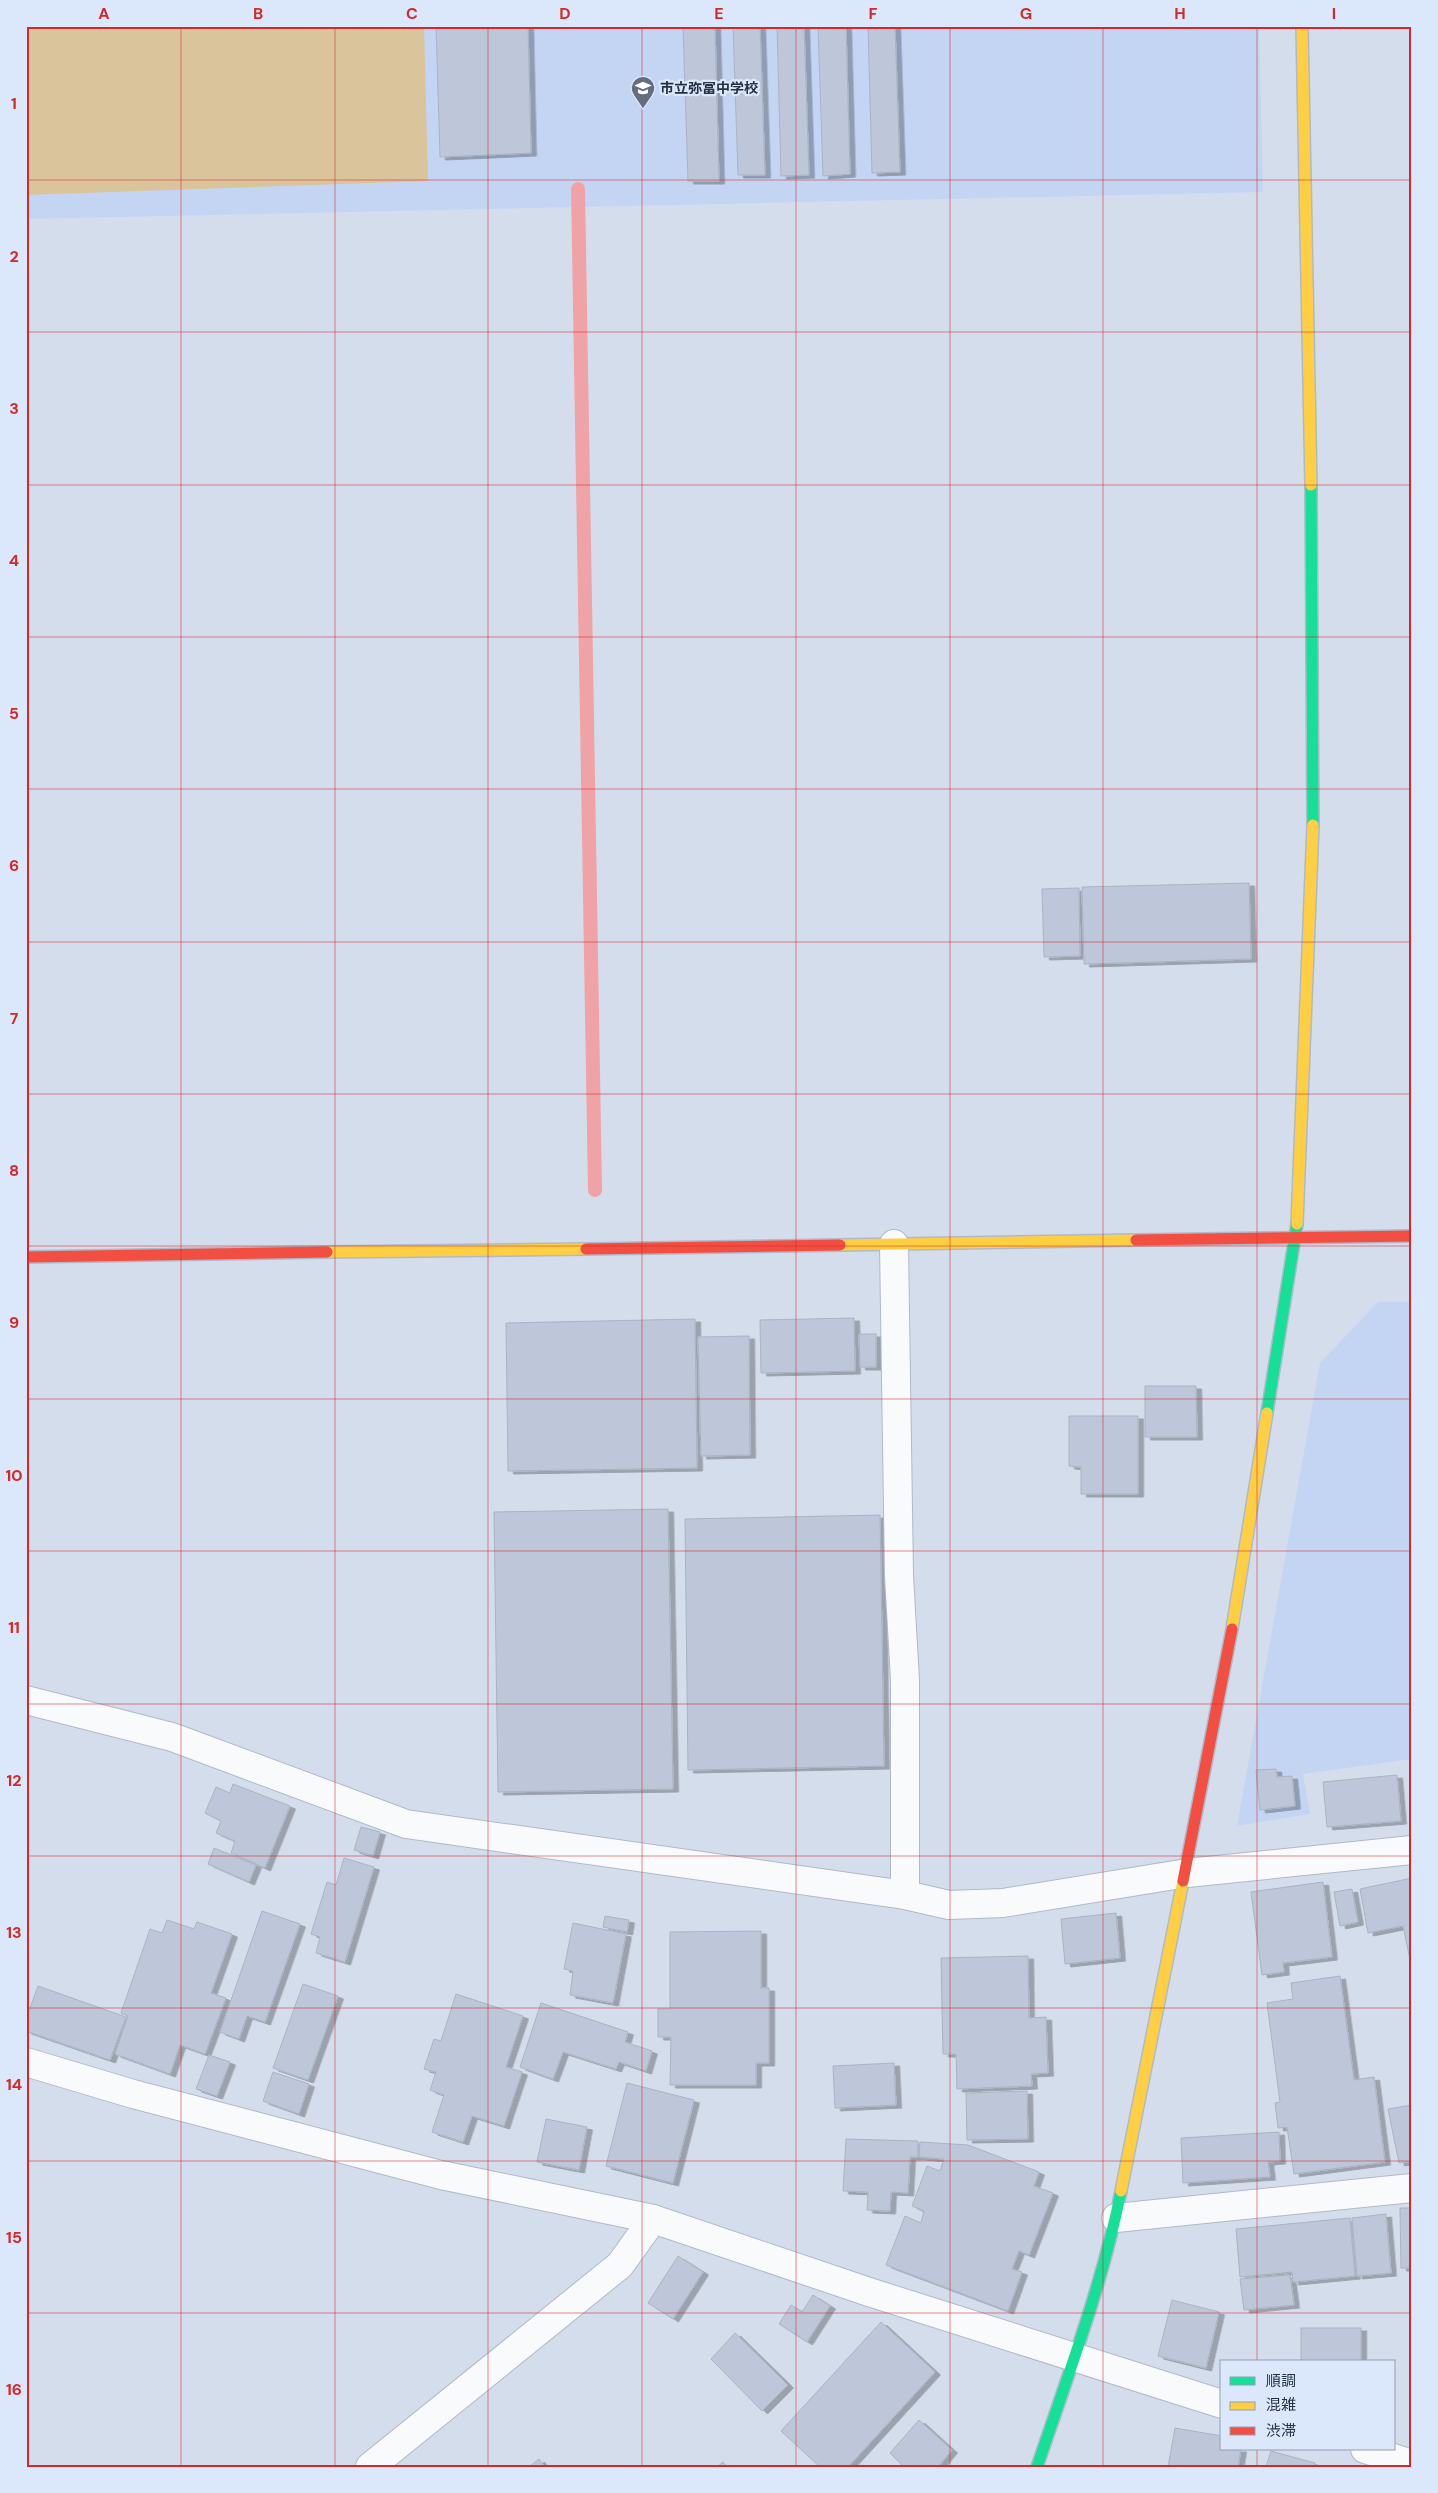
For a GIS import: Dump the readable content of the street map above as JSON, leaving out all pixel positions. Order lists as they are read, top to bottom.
{
  "places": {
    "school or university": ["市立弥冨中学校"]
  },
  "legend": ["順調", "混雑", "渋滞"],
  "grid": {
    "columns": [
      "A",
      "B",
      "C",
      "D",
      "E",
      "F",
      "G",
      "H",
      "I"
    ],
    "rows": [
      "1",
      "2",
      "3",
      "4",
      "5",
      "6",
      "7",
      "8",
      "9",
      "10",
      "11",
      "12",
      "13",
      "14",
      "15",
      "16"
    ]
  }
}
